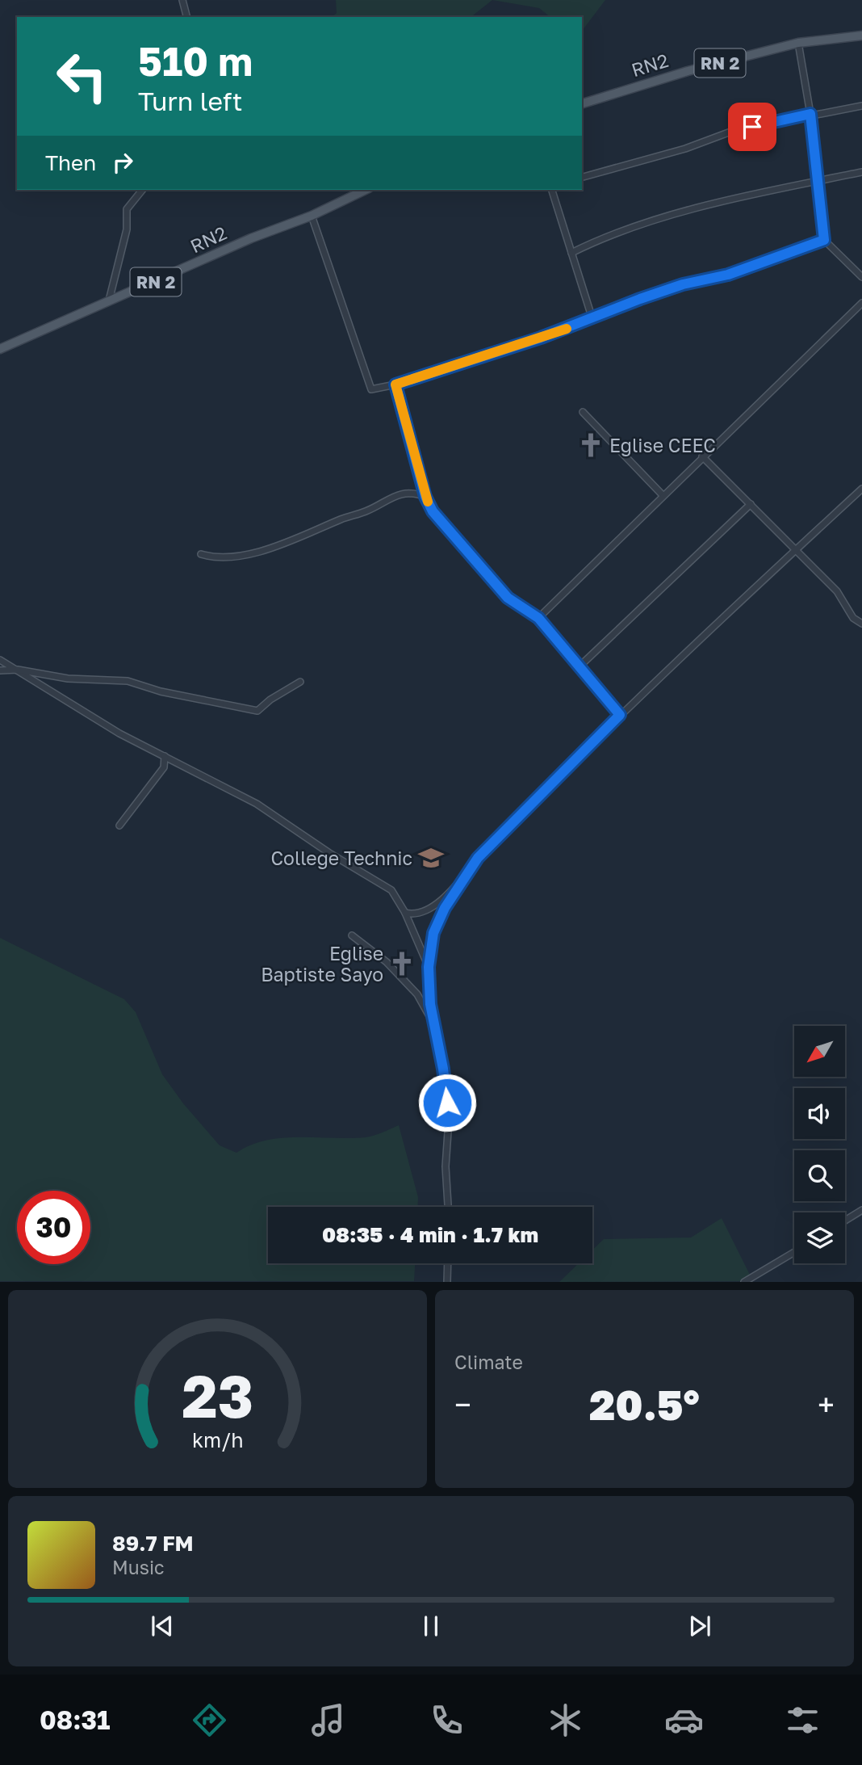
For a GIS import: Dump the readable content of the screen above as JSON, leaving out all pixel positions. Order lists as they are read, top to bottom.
{
  "streets": {
    "main road": ["RN 2", "RN2"]
  },
  "places": {
    "church": ["Eglise CEEC", "Eglise Baptiste Sayo"],
    "school or university": ["College Technic"]
  },
  "north": "bottom left",
  "page": {
    "turn": ["510 m", "Turn left"],
    "then": "Then",
    "limit": "30",
    "trip": "08:35 · 4 min · 1.7 km",
    "tile": "Climate",
    "heat": ["−", "20.5°", "+"],
    "song": ["89.7 FM", "Music"],
    "tabs": "08:31",
    "gauge": ["23", "km/h"]
  }
}
